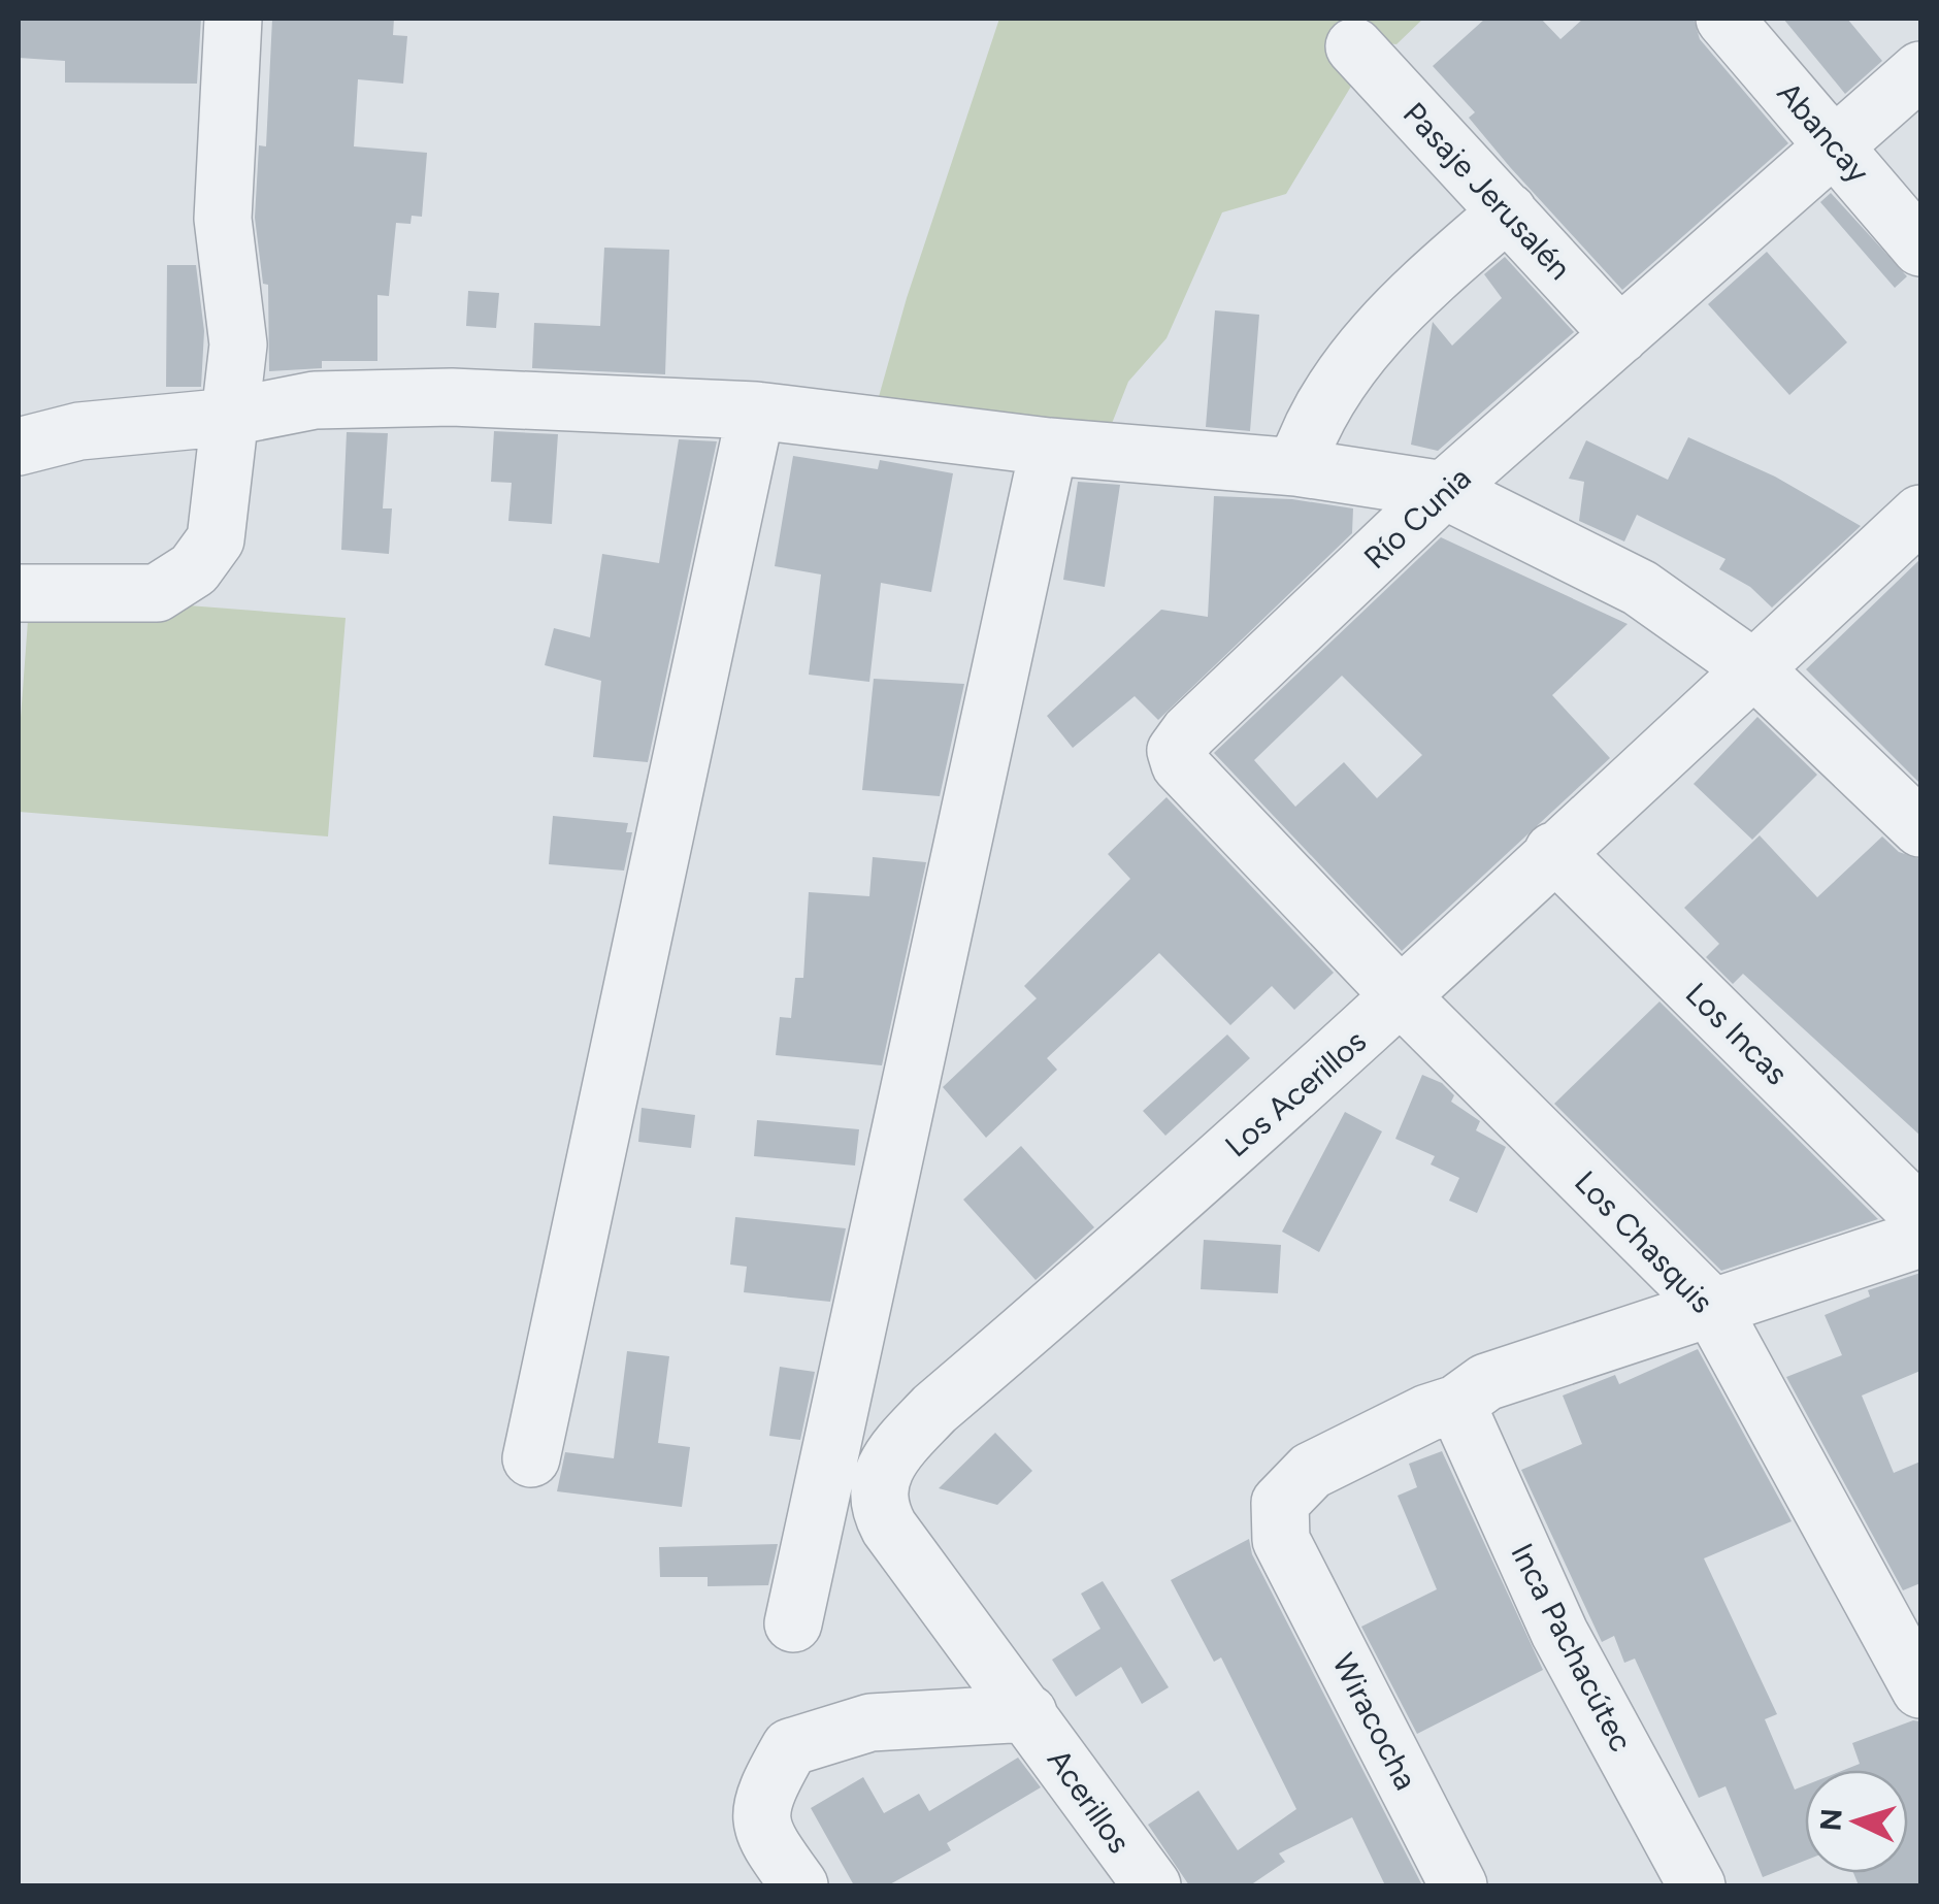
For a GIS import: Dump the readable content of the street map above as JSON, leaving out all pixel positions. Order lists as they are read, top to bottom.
{
  "streets": {
    "street": [
      "Abancay",
      "Pasaje Jerusalén",
      "Río Cunia",
      "Los Incas",
      "Los Acerillos",
      "Los Chasquis",
      "Inca Pachacútec",
      "Wiracocha",
      "Acerillos"
    ]
  },
  "crossings": [
    ["Abancay", "Río Cunia"],
    ["Pasaje Jerusalén", "Río Cunia"],
    ["Río Cunia", "Los Acerillos"],
    ["Río Cunia", "Los Chasquis"],
    ["Los Incas", "Los Acerillos"],
    ["Los Acerillos", "Los Chasquis"],
    ["Los Acerillos", "Acerillos"],
    ["Los Chasquis", "Wiracocha"],
    ["Inca Pachacútec", "Wiracocha"]
  ],
  "north": "left"
}
